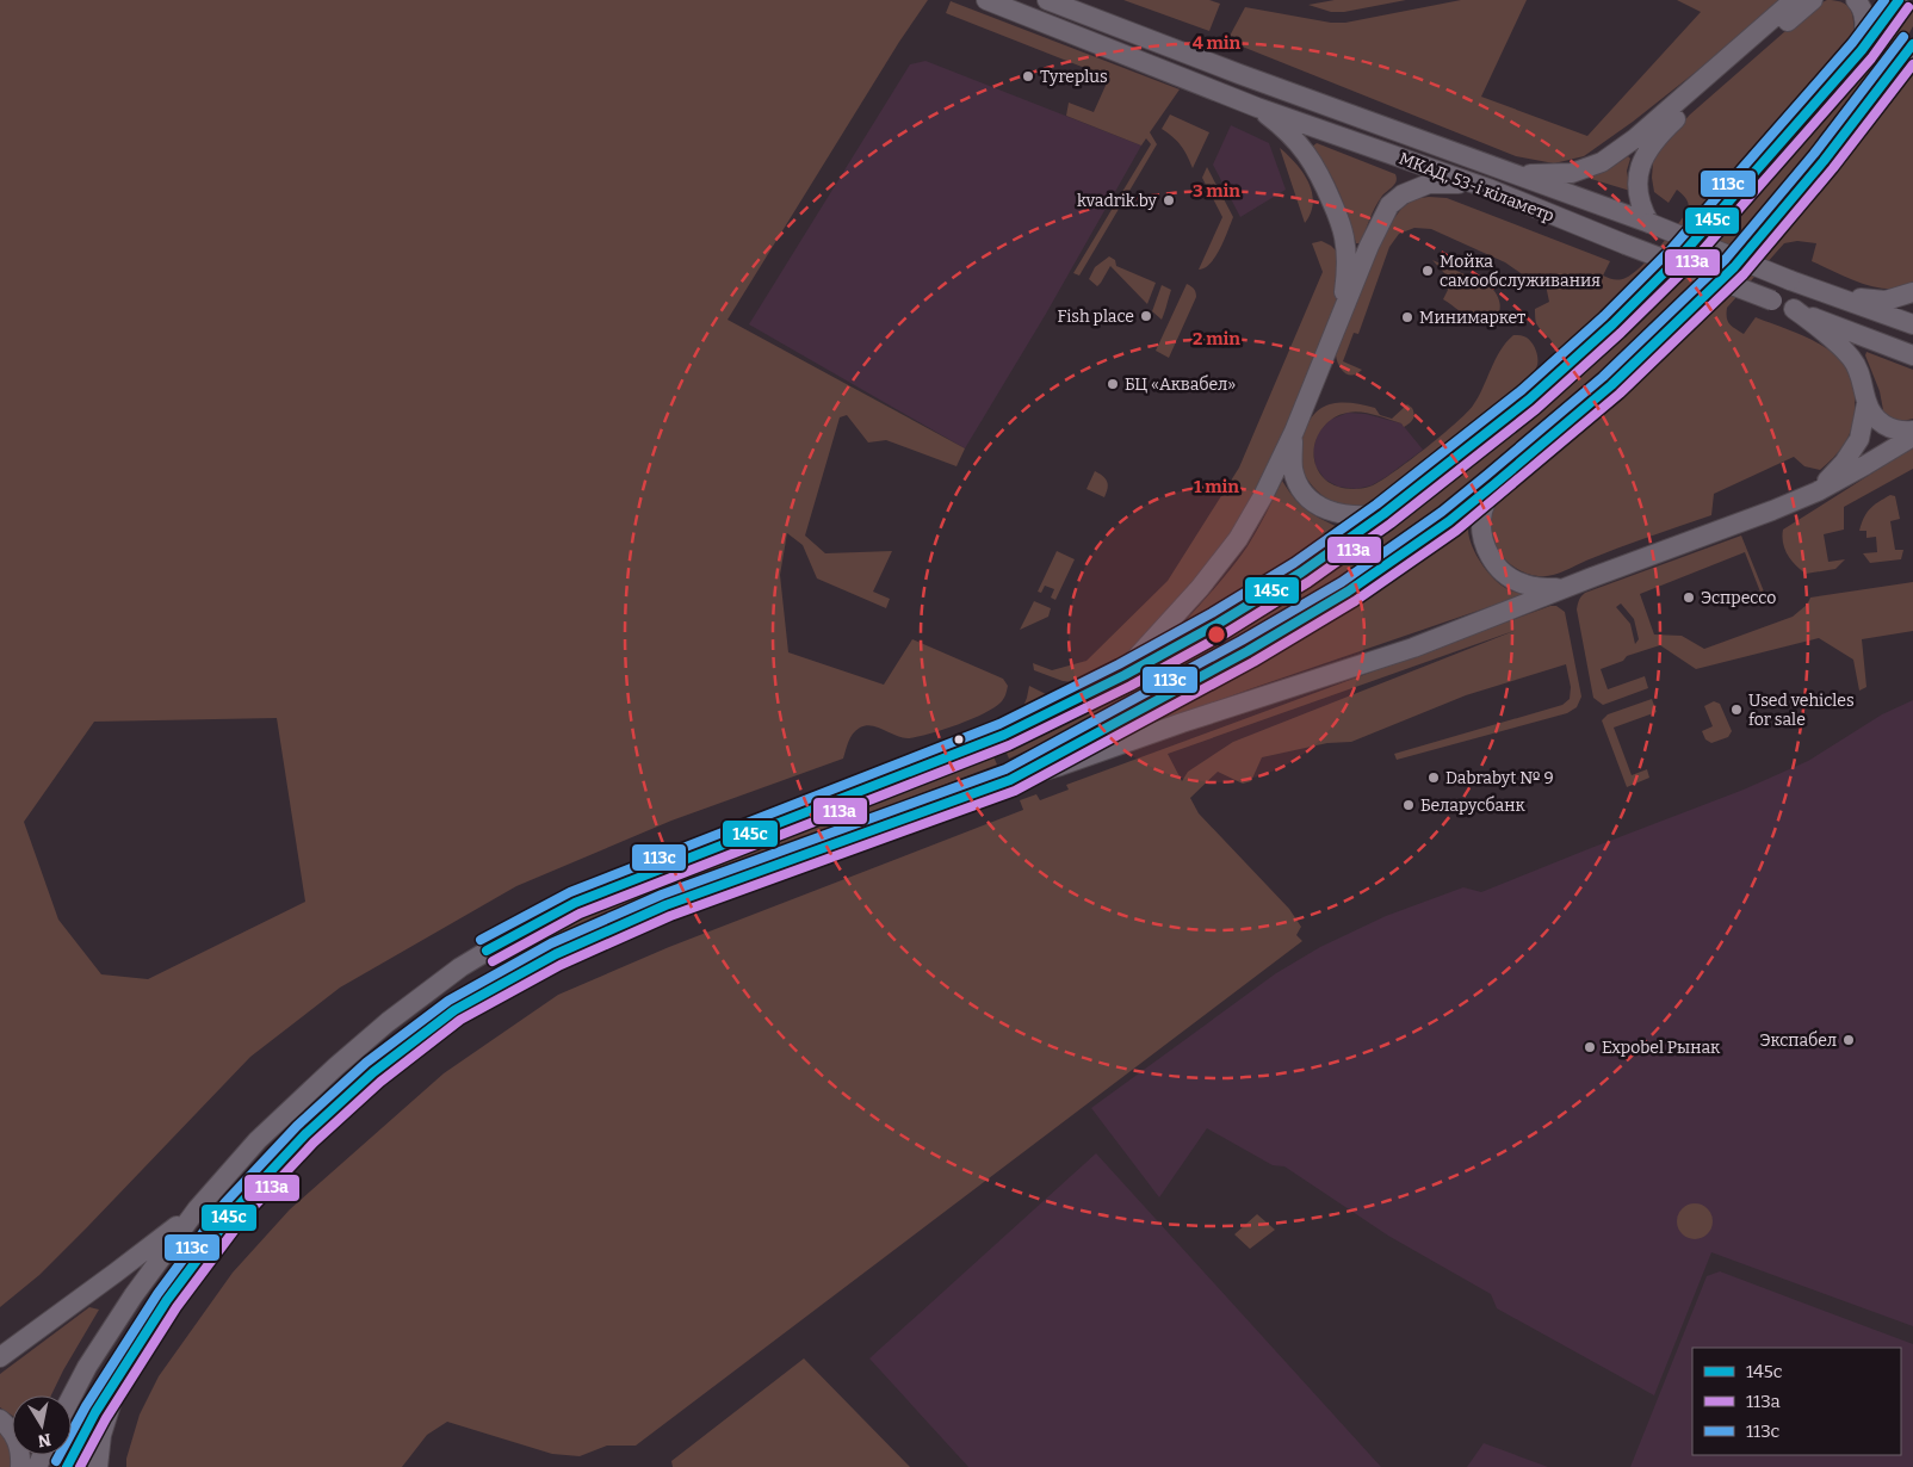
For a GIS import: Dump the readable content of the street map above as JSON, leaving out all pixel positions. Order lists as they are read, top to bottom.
{
  "streets": {
    "highway": ["МКАД, 53-і кіламетр"]
  },
  "places": [
    "Tyreplus",
    "kvadrik.by",
    "Мойка самообслуживания",
    "Fish place",
    "Минимаркет",
    "БЦ «Аквабел»",
    "Эспрессо",
    "Used vehicles for sale",
    "Dabrabyt № 9",
    "Беларусбанк",
    "Экспабел",
    "Expobel Рынак"
  ],
  "lines": ["transit line 145с", "transit line 113с", "transit line 113а"],
  "legend": ["145с", "113а", "113с"],
  "north": "bottom",
  "rings": [
    "4 min",
    "3 min",
    "2 min",
    "1 min"
  ]
}
